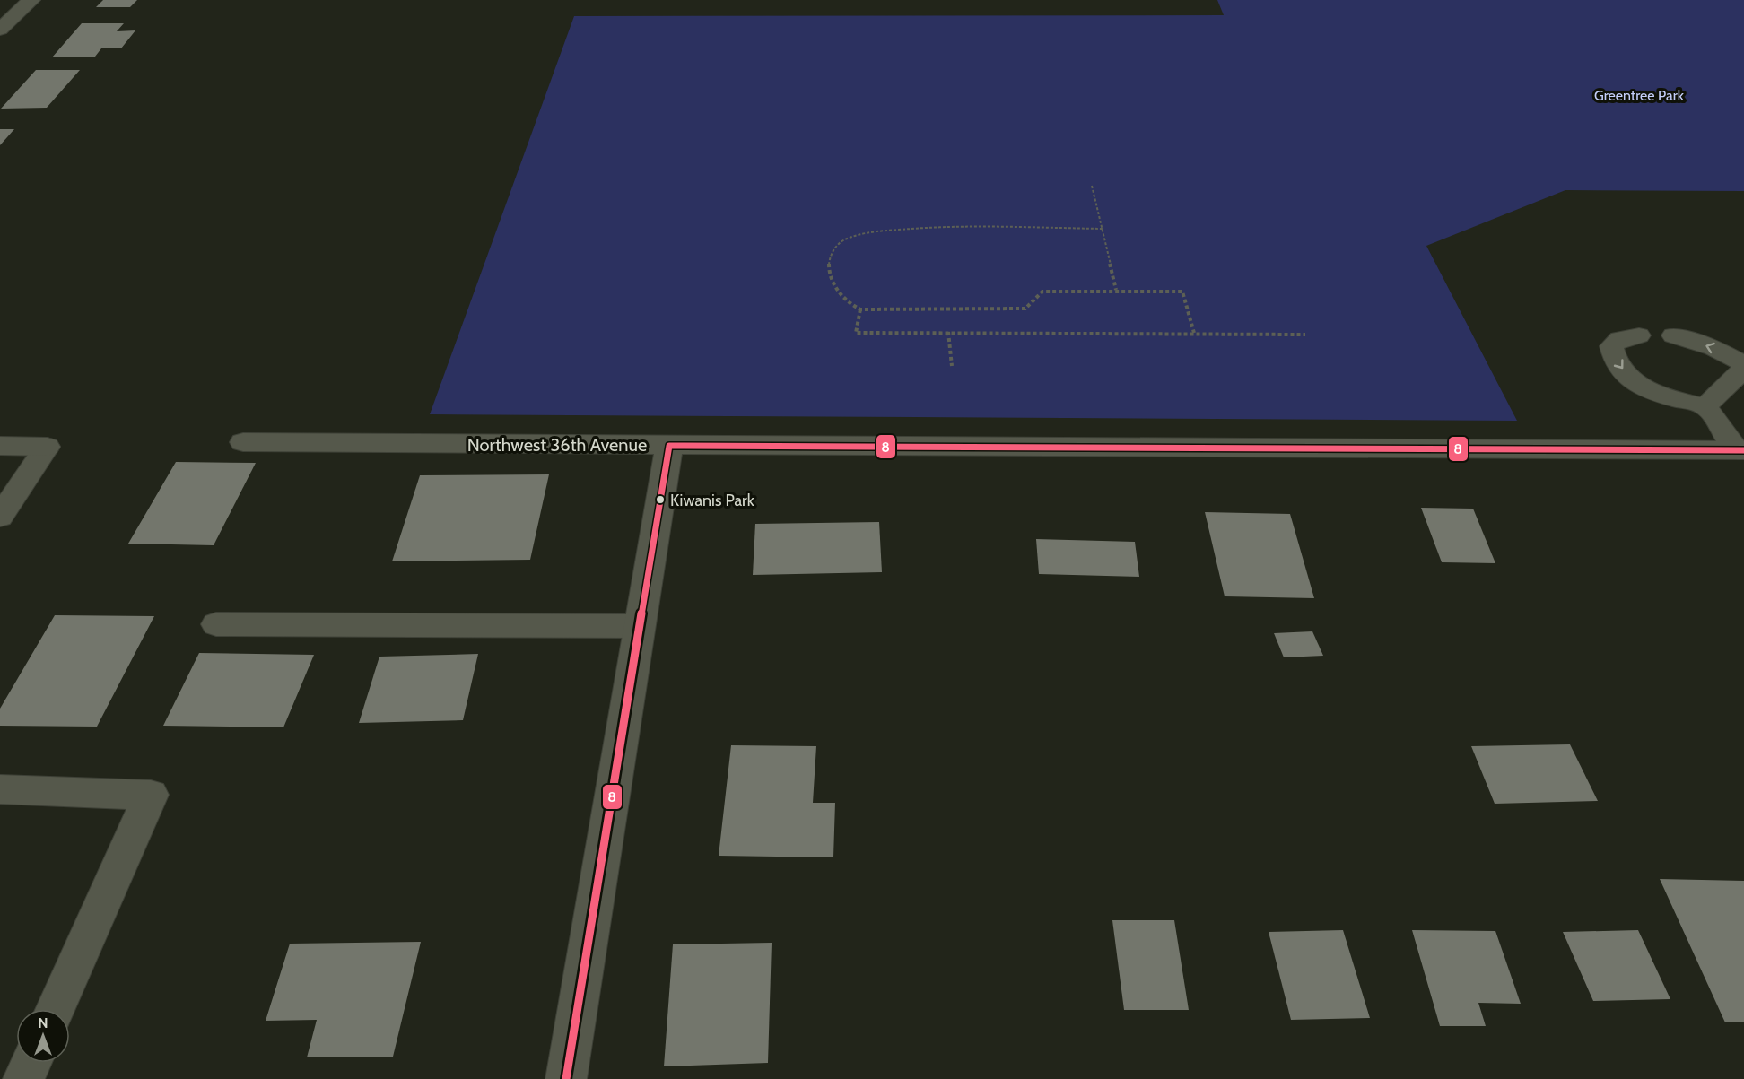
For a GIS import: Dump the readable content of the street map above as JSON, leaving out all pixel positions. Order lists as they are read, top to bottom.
{
  "streets": {
    "street": ["Northwest 36th Avenue"]
  },
  "parks": ["Greentree Park"],
  "places": ["Kiwanis Park"],
  "lines": ["transit line 8"],
  "north": "top"
}
